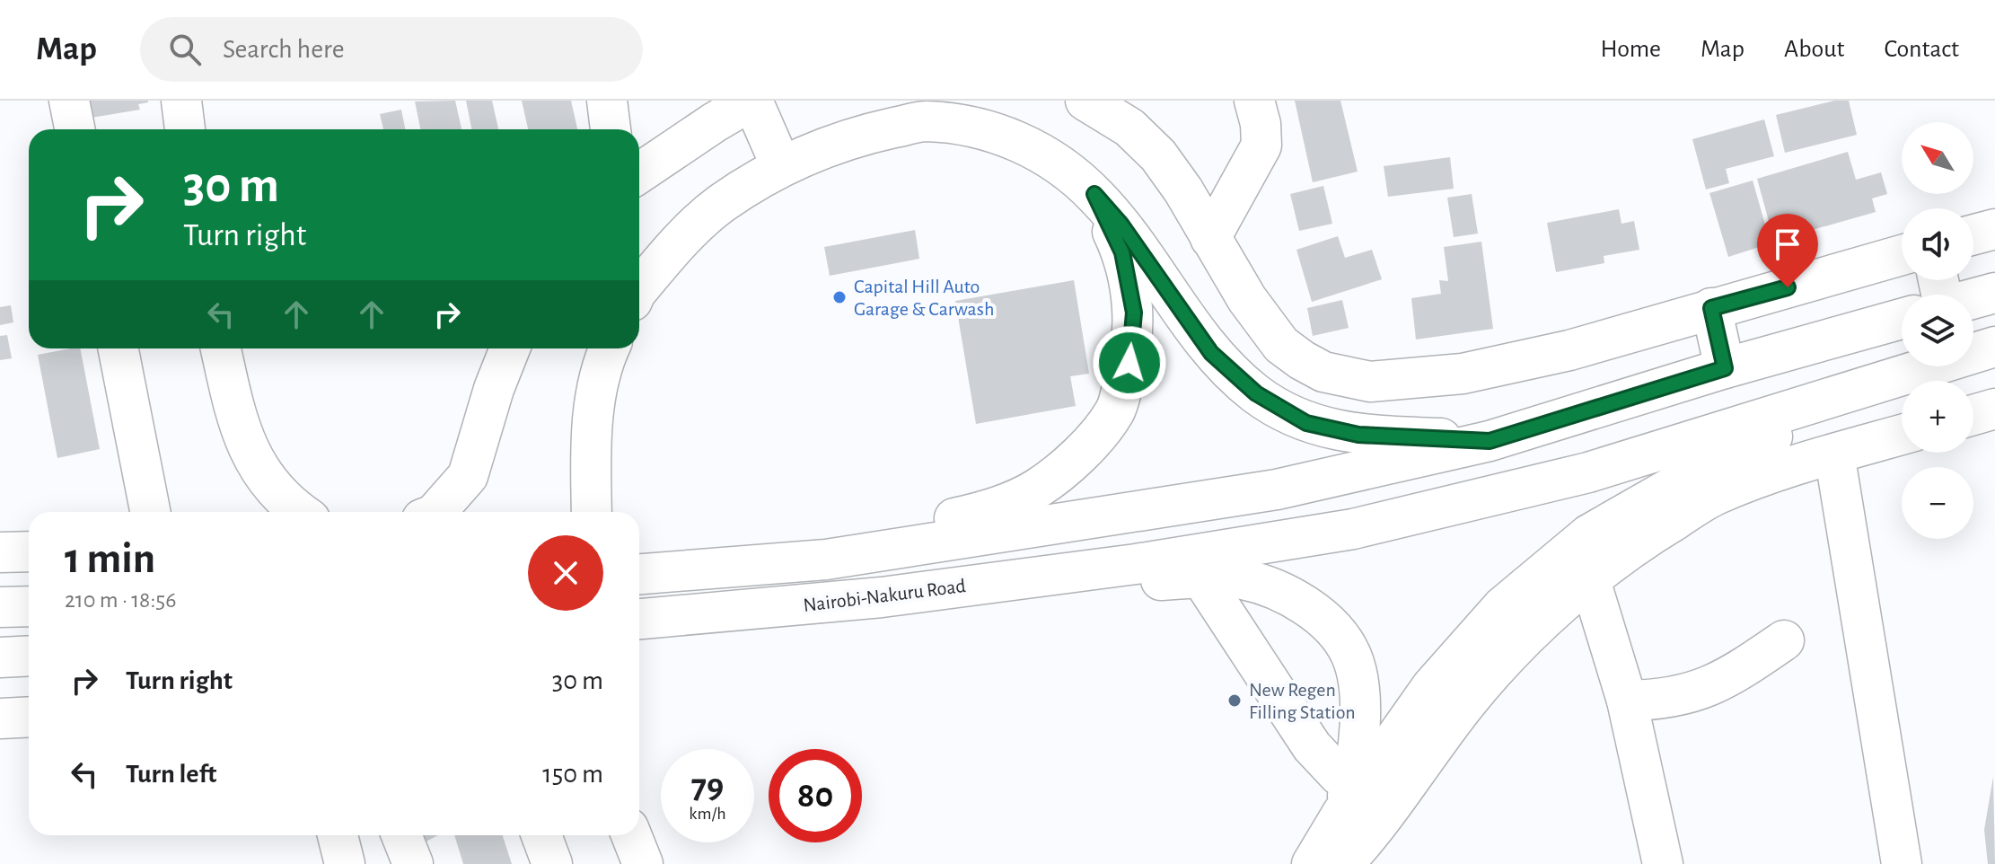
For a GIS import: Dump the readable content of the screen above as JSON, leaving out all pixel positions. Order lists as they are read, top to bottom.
{
  "streets": {
    "main road": ["Nairobi-Nakuru Road"]
  },
  "places": ["Capital Hill Auto Garage & Carwash", "New Regen Filling Station"],
  "north": "top left",
  "page": {
    "header": "Map",
    "search": "Search here",
    "nav": [
      "Home",
      "Map",
      "About",
      "Contact"
    ],
    "map_buttons": ["+", "−"],
    "turn": ["30 m", "Turn right"],
    "heading": ["1 min", "210 m · 18:56"],
    "list": [
      {
        "name": "Turn right",
        "value": "30 m"
      },
      {
        "name": "Turn left",
        "value": "150 m"
      }
    ],
    "speed": "79 km/h",
    "limit": "80"
  }
}
